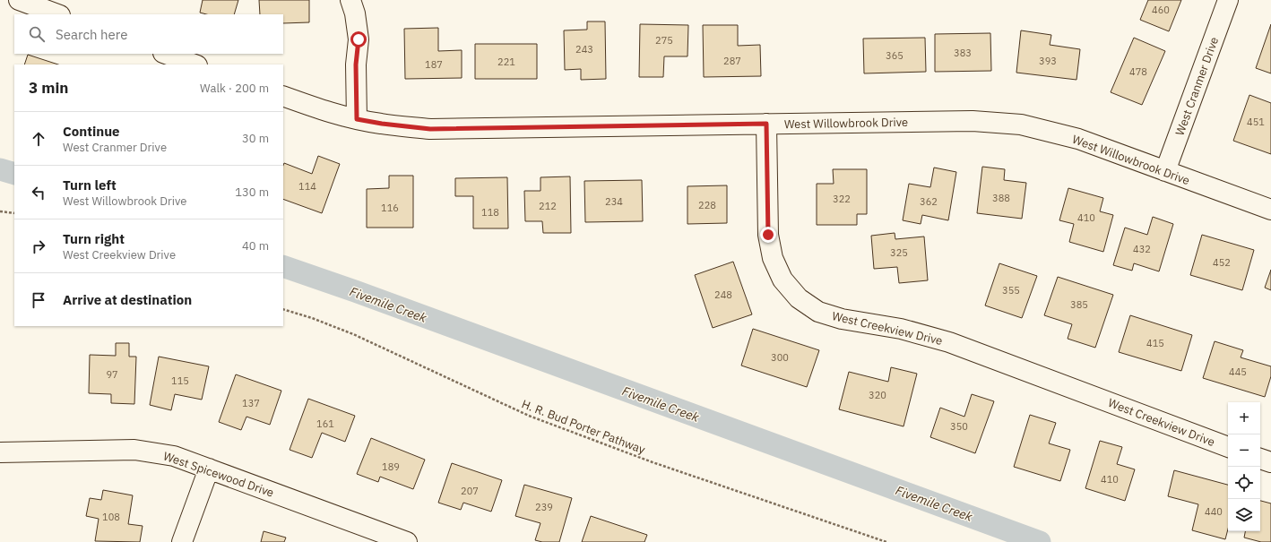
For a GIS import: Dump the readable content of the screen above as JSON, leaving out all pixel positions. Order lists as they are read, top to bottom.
{
  "streets": {
    "street": [
      "West Cranmer Drive",
      "West Willowbrook Drive",
      "West Creekview Drive",
      "West Spicewood Drive"
    ],
    "path": ["H. R. Bud Porter Pathway"]
  },
  "crossings": [
    ["West Cranmer Drive", "West Willowbrook Drive"],
    ["West Willowbrook Drive", "West Creekview Drive"]
  ],
  "water": ["Fivemile Creek"],
  "house_numbers": [
    "460",
    "275",
    "243",
    "383",
    "365",
    "287",
    "393",
    "221",
    "187",
    "478",
    "451",
    "114",
    "388",
    "322",
    "234",
    "362",
    "228",
    "212",
    "116",
    "118",
    "410",
    "432",
    "325",
    "452",
    "355",
    "248",
    "385",
    "415",
    "300",
    "445",
    "97",
    "115",
    "320",
    "137",
    "161",
    "350",
    "189",
    "410",
    "207",
    "239",
    "440",
    "108"
  ],
  "page": {
    "search": "Search here",
    "heading": ["3 min", "Walk · 200 m"],
    "list": [
      ["Continue", "West Cranmer Drive", "30 m"],
      ["Turn left", "West Willowbrook Drive", "130 m"],
      ["Turn right", "West Creekview Drive", "40 m"],
      "Arrive at destination"
    ],
    "map_buttons": ["+", "−"]
  }
}
